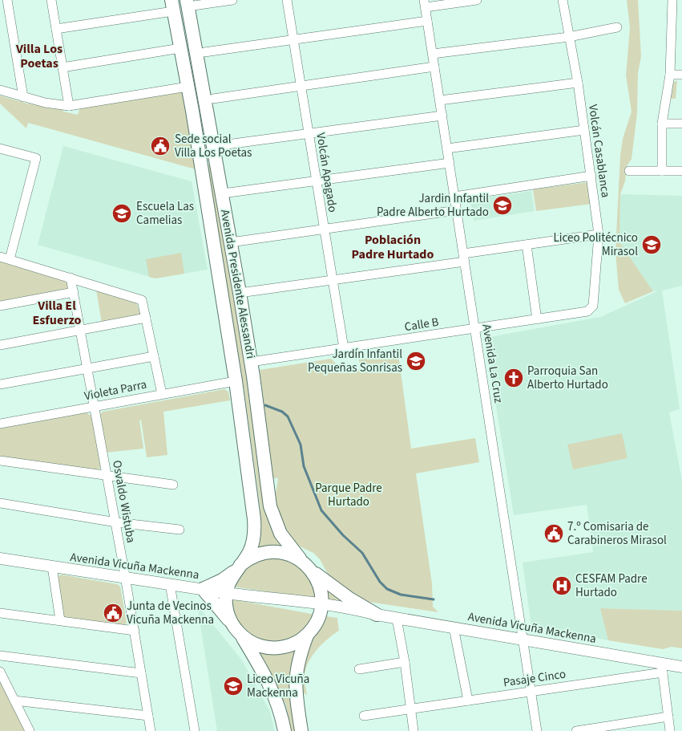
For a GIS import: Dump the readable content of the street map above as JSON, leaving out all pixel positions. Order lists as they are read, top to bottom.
{
  "streets": {
    "main road": ["Avenida Presidente Alessandri"],
    "street": [
      "Volcán Casablanca",
      "Volcán Apagado",
      "Calle B",
      "Avenida La Cruz",
      "Violeta Parra",
      "Osvaldo Wistuba",
      "Avenida Vicuña Mackenna",
      "Pasaje Cinco"
    ]
  },
  "crossings": [
    ["Volcán Casablanca", "Calle B"],
    ["Volcán Apagado", "Calle B"],
    ["Avenida Presidente Alessandri", "Calle B"],
    ["Avenida Presidente Alessandri", "Violeta Parra"],
    ["Avenida Presidente Alessandri", "Avenida Vicuña Mackenna"],
    ["Calle B", "Avenida La Cruz"],
    ["Avenida La Cruz", "Avenida Vicuña Mackenna"],
    ["Avenida La Cruz", "Pasaje Cinco"],
    ["Violeta Parra", "Osvaldo Wistuba"],
    ["Osvaldo Wistuba", "Avenida Vicuña Mackenna"],
    ["Avenida Vicuña Mackenna", "Pasaje Cinco"]
  ],
  "districts": ["Villa Los Poetas", "Población Padre Hurtado", "Villa El Esfuerzo"],
  "parks": ["Parque Padre Hurtado"],
  "places": {
    "public building": ["Sede social Villa Los Poetas", "7.º Comisaria de Carabineros Mirasol", "Junta de Vecinos Vicuña Mackenna"],
    "school or university": [
      "Jardin Infantil Padre Alberto Hurtado",
      "Escuela Las Camelias",
      "Liceo Politécnico Mirasol",
      "Jardín Infantil Pequeñas Sonrisas",
      "Liceo Vicuña Mackenna"
    ],
    "church": ["Parroquia San Alberto Hurtado"],
    "hospital": ["CESFAM Padre Hurtado"]
  }
}
